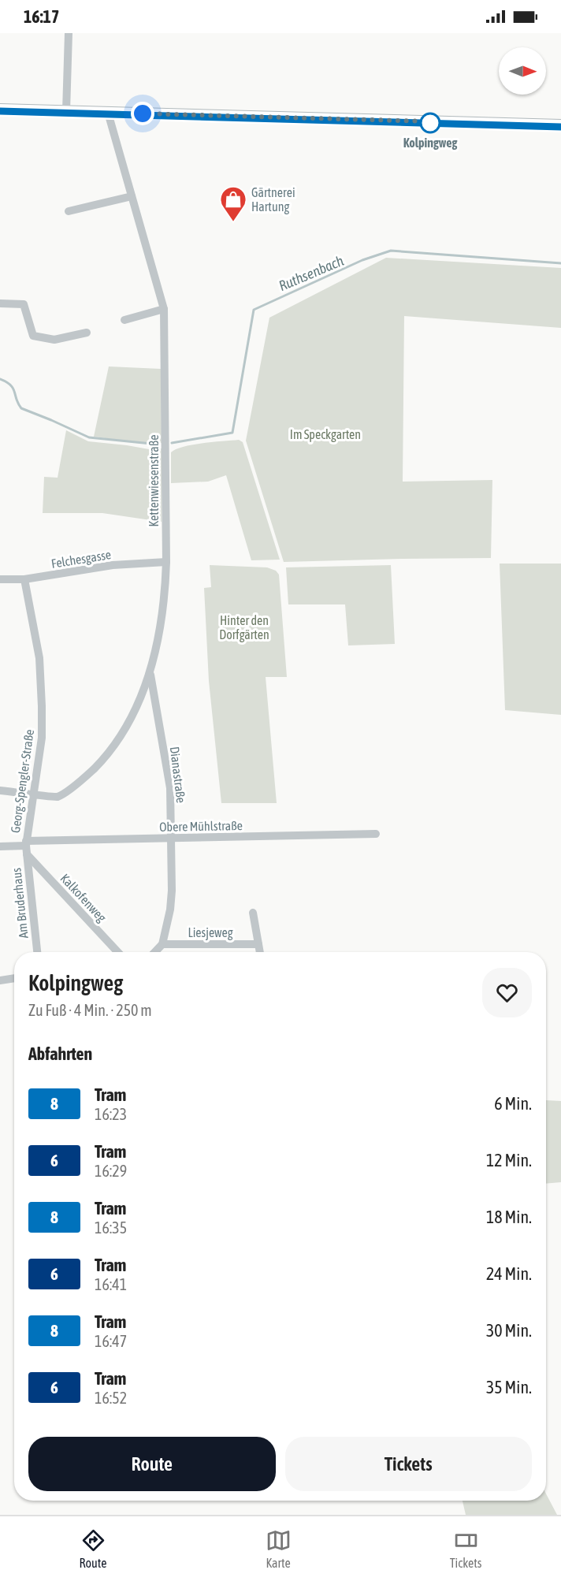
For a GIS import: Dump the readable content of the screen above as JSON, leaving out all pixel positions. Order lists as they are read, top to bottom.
{
  "streets": {
    "street": [
      "Kettenwiesenstraße",
      "Felchesgasse",
      "Dianastraße",
      "Georg-Spengler-Straße",
      "Obere Mühlstraße",
      "Kalkofenweg",
      "Am Bruderhaus",
      "Liesjeweg"
    ]
  },
  "crossings": [
    ["Kettenwiesenstraße", "Felchesgasse"],
    ["Kettenwiesenstraße", "Dianastraße"],
    ["Kettenwiesenstraße", "Georg-Spengler-Straße"],
    ["Felchesgasse", "Georg-Spengler-Straße"],
    ["Dianastraße", "Obere Mühlstraße"],
    ["Dianastraße", "Liesjeweg"],
    ["Georg-Spengler-Straße", "Obere Mühlstraße"],
    ["Georg-Spengler-Straße", "Kalkofenweg"],
    ["Georg-Spengler-Straße", "Am Bruderhaus"],
    ["Obere Mühlstraße", "Kalkofenweg"],
    ["Obere Mühlstraße", "Am Bruderhaus"],
    ["Kalkofenweg", "Am Bruderhaus"]
  ],
  "water": ["Ruthsenbach"],
  "parks": ["Im Speckgarten", "Hinter den Dorfgärten"],
  "places": {
    "other": ["Kolpingweg"],
    "shop": ["Gärtnerei Hartung"]
  },
  "lines": ["tram line 8"],
  "north": "right",
  "page": {
    "status": "16:17",
    "heading": [
      ["Kolpingweg", "Zu Fuß · 4 Min. · 250 m"],
      "Abfahrten"
    ],
    "list": [
      {
        "mark": "8",
        "name": "Tram",
        "note": "16:23",
        "value": "6 Min."
      },
      {
        "mark": "6",
        "name": "Tram",
        "note": "16:29",
        "value": "12 Min."
      },
      {
        "mark": "8",
        "name": "Tram",
        "note": "16:35",
        "value": "18 Min."
      },
      {
        "mark": "6",
        "name": "Tram",
        "note": "16:41",
        "value": "24 Min."
      },
      {
        "mark": "8",
        "name": "Tram",
        "note": "16:47",
        "value": "30 Min."
      },
      {
        "mark": "6",
        "name": "Tram",
        "note": "16:52",
        "value": "35 Min."
      }
    ],
    "buttons": ["Route", "Tickets"],
    "tabs": ["Route", "Karte", "Tickets"]
  }
}
